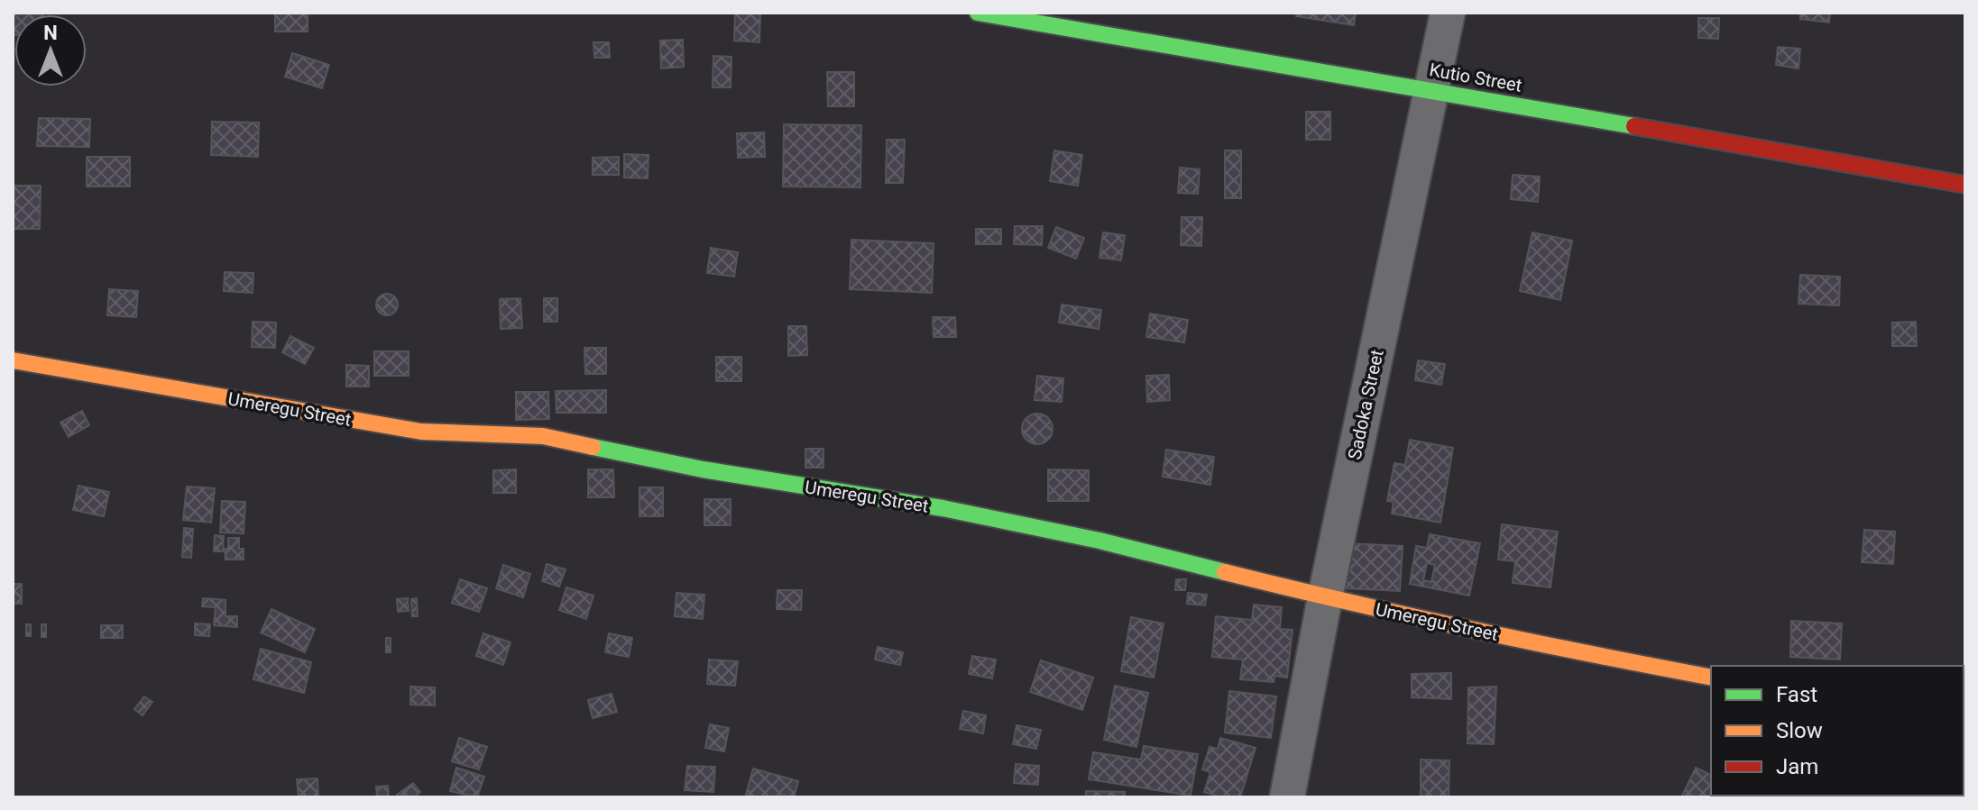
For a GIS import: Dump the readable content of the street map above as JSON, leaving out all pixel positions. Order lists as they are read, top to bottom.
{
  "streets": {
    "street": ["Kutio Street", "Sadoka Street", "Umeregu Street"]
  },
  "crossings": [
    ["Kutio Street", "Sadoka Street"],
    ["Sadoka Street", "Umeregu Street"]
  ],
  "legend": ["Fast", "Slow", "Jam"],
  "north": "top"
}
